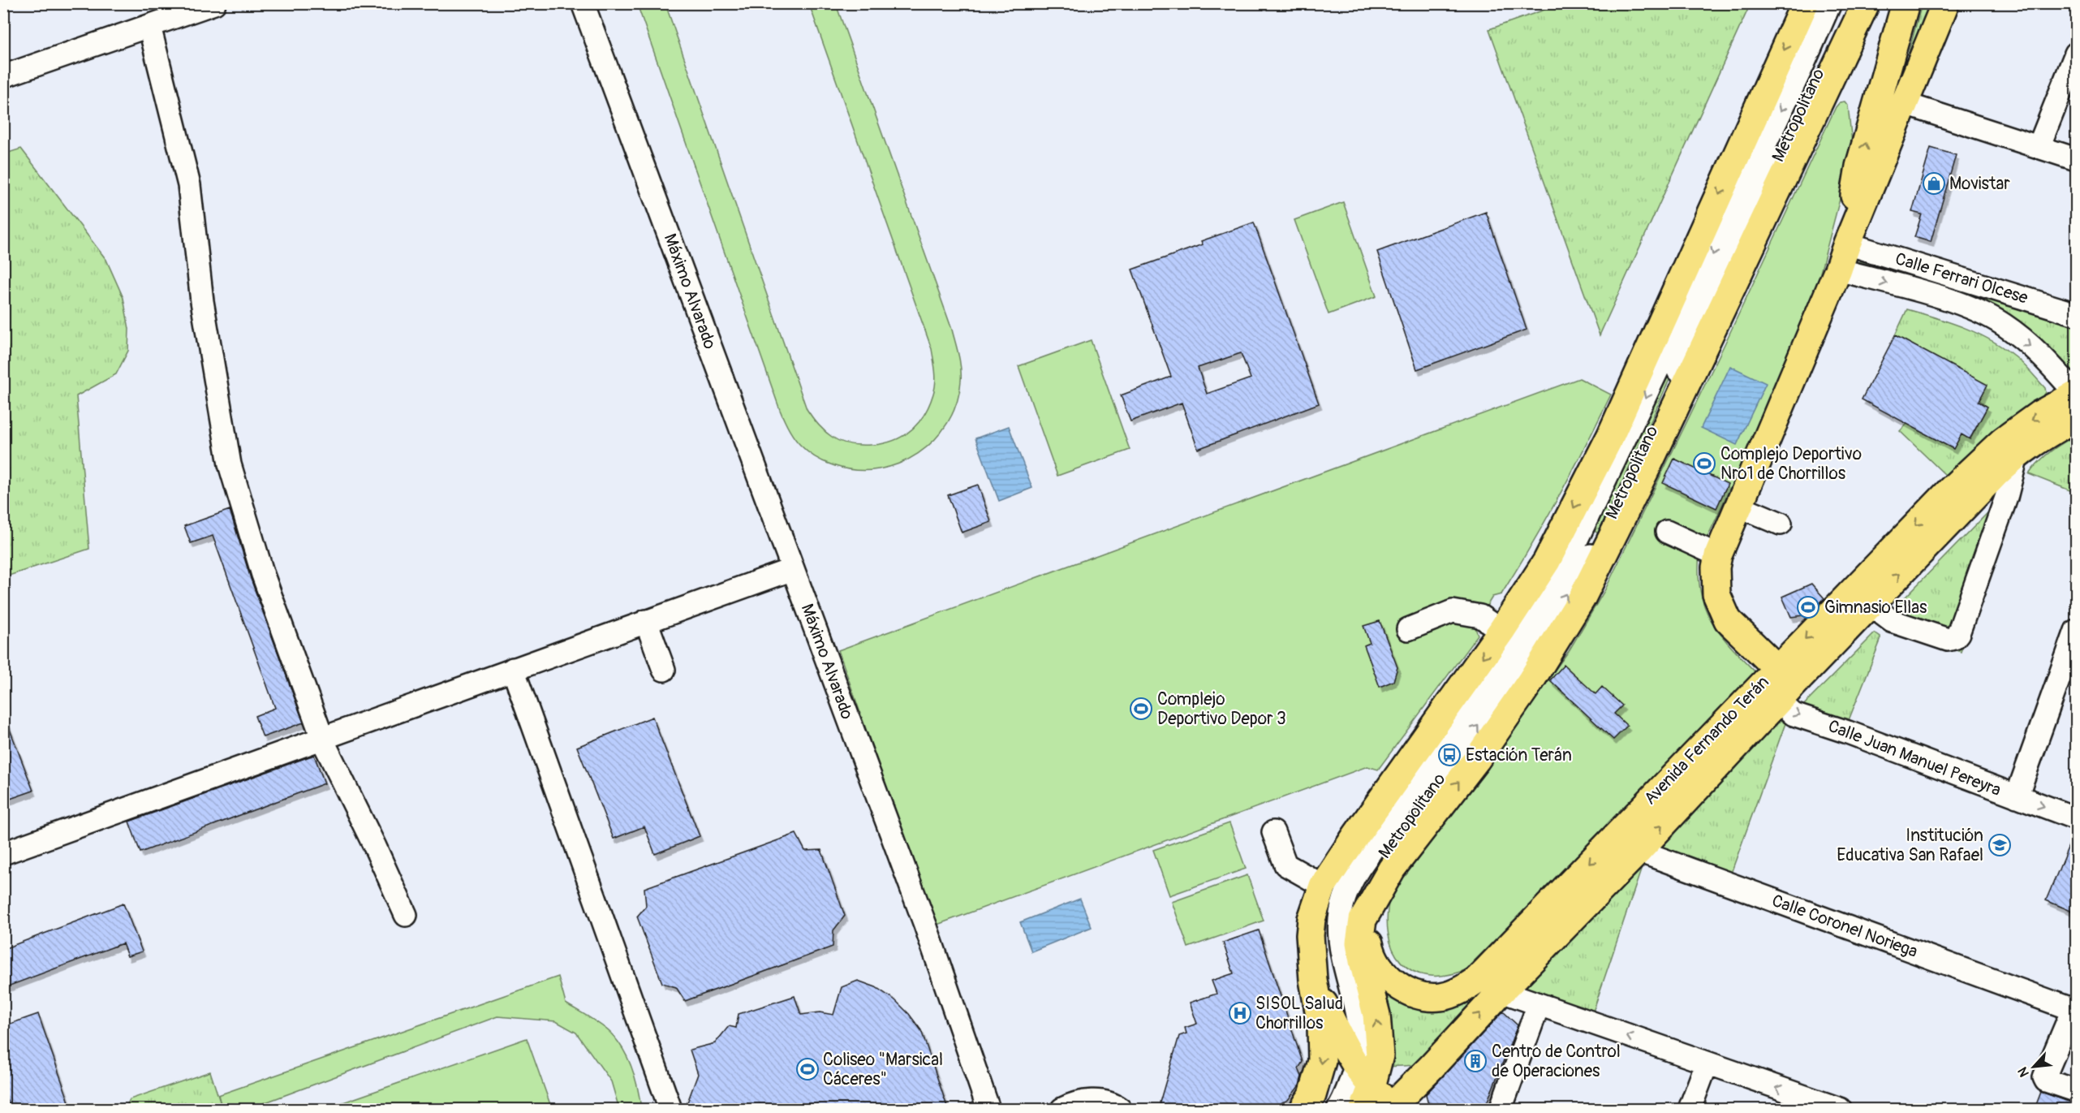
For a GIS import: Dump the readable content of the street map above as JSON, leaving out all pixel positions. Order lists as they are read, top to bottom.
{
  "streets": {
    "main road": ["Avenida Fernando Terán"],
    "street": [
      "Metropolitano",
      "Calle Ferrari Olcese",
      "Máximo Alvarado",
      "Calle Juan Manuel Pereyra",
      "Calle Coronel Noriega"
    ]
  },
  "crossings": [
    ["Metropolitano", "Avenida Fernando Terán"],
    ["Calle Ferrari Olcese", "Avenida Fernando Terán"],
    ["Avenida Fernando Terán", "Calle Juan Manuel Pereyra"],
    ["Avenida Fernando Terán", "Calle Coronel Noriega"]
  ],
  "one_way": ["Calle Juan Manuel Pereyra"],
  "places": {
    "shop": ["Movistar"],
    "sports": [
      "Complejo Deportivo Nro1 de Chorrillos",
      "Gimnasio Ellas",
      "Complejo Deportivo Depor 3",
      "Coliseo \"Marsical Cáceres\""
    ],
    "bus stop": ["Estación Terán"],
    "school or university": ["Institución Educativa San Rafael"],
    "hospital": ["SISOL Salud Chorrillos"],
    "building": ["Centro de Control de Operaciones"]
  },
  "north": "bottom left"
}
